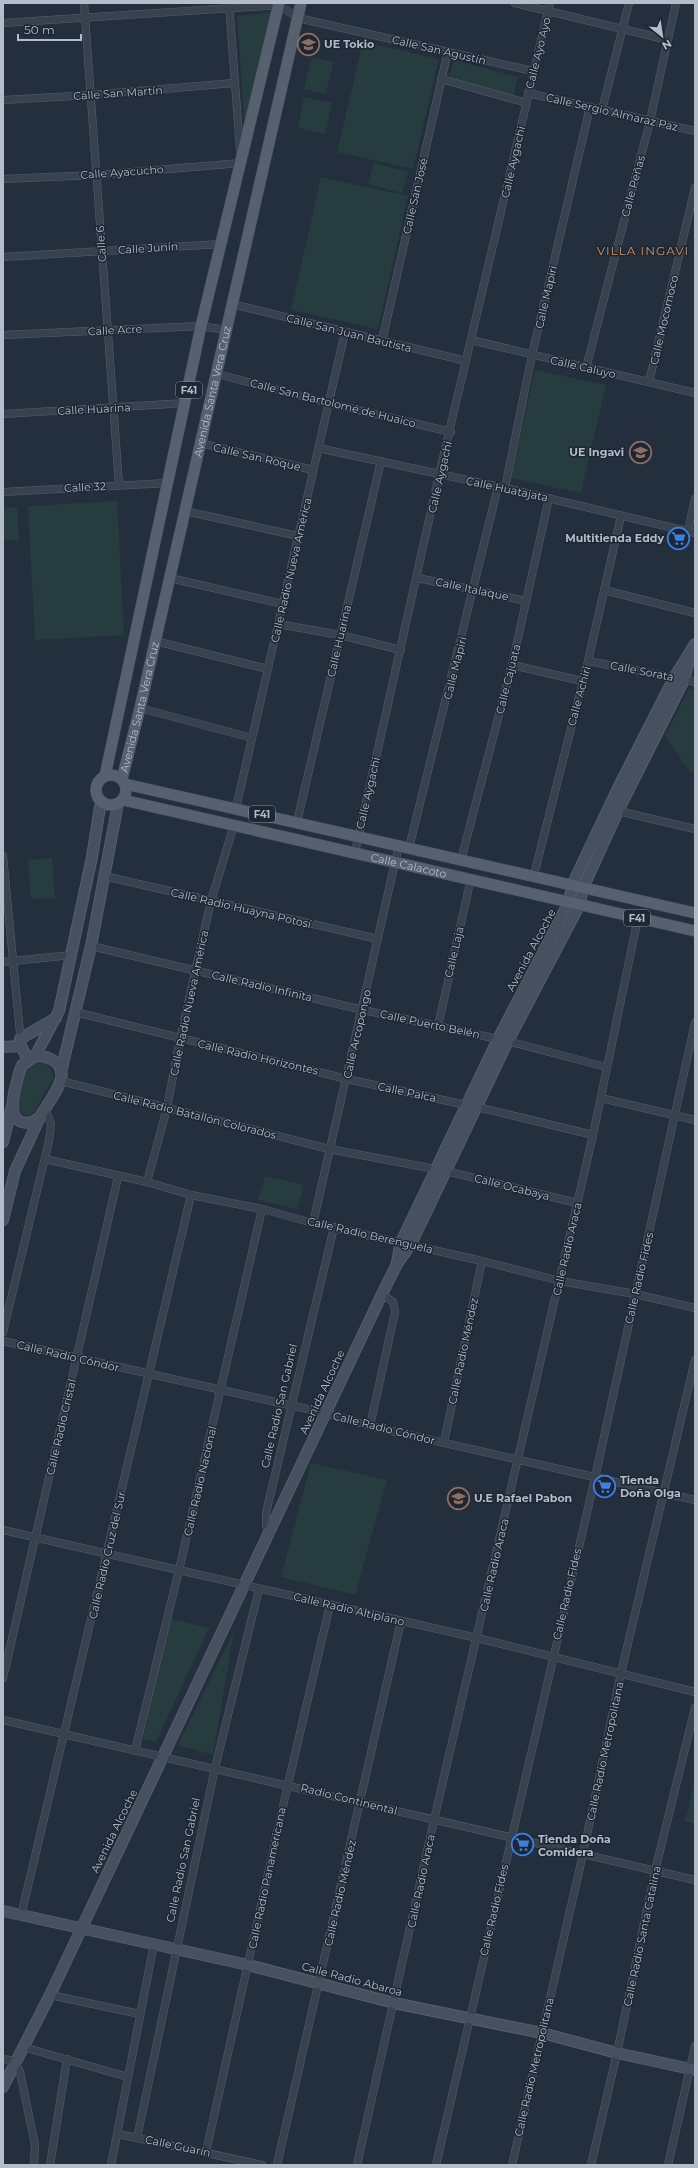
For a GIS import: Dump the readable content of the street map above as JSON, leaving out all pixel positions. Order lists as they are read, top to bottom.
{
  "streets": {
    "main road": ["F41", "Avenida Santa Vera Cruz", "Calle Calacoto"],
    "street": [
      "Calle San Agustín",
      "Calle Ayo Ayo",
      "Calle San Martín",
      "Calle Sergio Almaraz Paz",
      "Calle Aygachi",
      "Calle Ayacucho",
      "Calle Peñas",
      "Calle San José",
      "Calle 6",
      "Calle Junín",
      "Calle Mapiri",
      "Calle Mocomoco",
      "Calle Acre",
      "Calle San Juan Bautista",
      "Calle Caluyo",
      "Calle San Bartolomé de Huaico",
      "Calle Huarina",
      "Calle San Roque",
      "Calle 32",
      "Calle Huatajata",
      "Calle Radio Nueva América",
      "Calle Italaque",
      "Calle Sorata",
      "Calle Cajuata",
      "Calle Achiri",
      "Calle Radio Huayna Potosí",
      "Avenida Alcoche",
      "Calle Laja",
      "Calle Radio Infinita",
      "Calle Puerto Belén",
      "Calle Arcopongo",
      "Calle Radio Horizontes",
      "Calle Palca",
      "Calle Radio Batallón Colorados",
      "Calle Ocabaya",
      "Calle Radio Berenguela",
      "Calle Radio Araca",
      "Calle Radio Fides",
      "Calle Radio Méndez",
      "Calle Radio Cóndor",
      "Calle Radio San Gabriel",
      "Calle Radio Cristal",
      "Calle Radio Nacional",
      "Calle Radio Cruz del Sur",
      "Calle Radio Altiplano",
      "Calle Radio Metropolitana",
      "Radio Continental",
      "Calle Radio Panamericana",
      "Calle Radio Santa Catalina",
      "Calle Radio Abaroa",
      "Calle Guarín"
    ]
  },
  "crossings": [
    ["Calle San Agustín", "Calle Ayo Ayo"],
    ["Calle San Agustín", "Calle San José"],
    ["Calle San Agustín", "Avenida Santa Vera Cruz"],
    ["Calle Ayo Ayo", "Calle Sergio Almaraz Paz"],
    ["Calle Ayo Ayo", "Calle Aygachi"],
    ["Calle San Martín", "Calle 6"],
    ["Calle Sergio Almaraz Paz", "Calle Peñas"],
    ["Calle Sergio Almaraz Paz", "Calle Mapiri"],
    ["Calle Aygachi", "Calle San Juan Bautista"],
    ["Calle Aygachi", "Calle Caluyo"],
    ["Calle Aygachi", "Calle San Bartolomé de Huaico"],
    ["Calle Aygachi", "Calle Huatajata"],
    ["Calle Aygachi", "Calle Italaque"],
    ["Calle Aygachi", "Calle Calacoto"],
    ["Calle Ayacucho", "Calle 6"],
    ["Calle Ayacucho", "Avenida Santa Vera Cruz"],
    ["Calle Peñas", "Calle Caluyo"],
    ["Calle San José", "Calle San Juan Bautista"],
    ["Calle 6", "Calle Junín"],
    ["Calle 6", "Calle Acre"],
    ["Calle 6", "Calle Huarina"],
    ["Calle 6", "Calle 32"],
    ["Calle Junín", "Avenida Santa Vera Cruz"],
    ["Calle Mapiri", "Calle Caluyo"],
    ["Calle Mapiri", "Calle Huatajata"],
    ["Calle Mapiri", "Calle Italaque"],
    ["Calle Mapiri", "Calle Calacoto"],
    ["Calle Mapiri", "Calle Arcopongo"],
    ["Calle Mocomoco", "Calle Caluyo"],
    ["Calle Acre", "Avenida Santa Vera Cruz"],
    ["Calle San Juan Bautista", "Avenida Santa Vera Cruz"],
    ["Calle San Juan Bautista", "Calle Radio Nueva América"],
    ["Avenida Santa Vera Cruz", "Calle San Bartolomé de Huaico"],
    ["Avenida Santa Vera Cruz", "Calle Huarina"],
    ["Avenida Santa Vera Cruz", "Calle San Roque"],
    ["Avenida Santa Vera Cruz", "Calle 32"],
    ["Avenida Santa Vera Cruz", "Calle Calacoto"],
    ["Calle San Bartolomé de Huaico", "Calle Radio Nueva América"],
    ["Calle Huarina", "Calle Huatajata"],
    ["Calle Huarina", "Calle Calacoto"],
    ["Calle San Roque", "Calle Radio Nueva América"],
    ["Calle Huatajata", "Calle Radio Nueva América"],
    ["Calle Huatajata", "Calle Cajuata"],
    ["Calle Huatajata", "Calle Achiri"],
    ["Calle Radio Nueva América", "Calle Calacoto"],
    ["Calle Radio Nueva América", "Calle Radio Huayna Potosí"],
    ["Calle Radio Nueva América", "Calle Radio Infinita"],
    ["Calle Radio Nueva América", "Calle Radio Horizontes"],
    ["Calle Radio Nueva América", "Calle Radio Batallón Colorados"],
    ["Calle Radio Nueva América", "Calle Radio Berenguela"],
    ["Calle Italaque", "Calle Cajuata"],
    ["Calle Sorata", "Calle Achiri"],
    ["Calle Sorata", "Avenida Alcoche"],
    ["Calle Cajuata", "Calle Calacoto"],
    ["Calle Achiri", "Calle Calacoto"],
    ["Calle Calacoto", "Avenida Alcoche"],
    ["Calle Calacoto", "Calle Laja"],
    ["Calle Calacoto", "Calle Arcopongo"],
    ["Calle Calacoto", "Calle Radio Araca"],
    ["Calle Radio Huayna Potosí", "Calle Arcopongo"],
    ["Avenida Alcoche", "Calle Puerto Belén"],
    ["Avenida Alcoche", "Calle Palca"],
    ["Avenida Alcoche", "Calle Ocabaya"],
    ["Avenida Alcoche", "Calle Radio Berenguela"],
    ["Avenida Alcoche", "Calle Radio Cóndor"],
    ["Avenida Alcoche", "Calle Radio San Gabriel"],
    ["Avenida Alcoche", "Calle Radio Altiplano"],
    ["Avenida Alcoche", "Radio Continental"],
    ["Avenida Alcoche", "Calle Radio Abaroa"],
    ["Calle Laja", "Calle Puerto Belén"],
    ["Calle Radio Infinita", "Calle Puerto Belén"],
    ["Calle Radio Infinita", "Calle Arcopongo"],
    ["Calle Puerto Belén", "Calle Arcopongo"],
    ["Calle Puerto Belén", "Calle Radio Araca"],
    ["Calle Arcopongo", "Calle Radio Horizontes"],
    ["Calle Arcopongo", "Calle Palca"],
    ["Calle Arcopongo", "Calle Radio Batallón Colorados"],
    ["Calle Arcopongo", "Calle Radio Berenguela"],
    ["Calle Radio Horizontes", "Calle Palca"],
    ["Calle Ocabaya", "Calle Radio Araca"],
    ["Calle Radio Berenguela", "Calle Radio Araca"],
    ["Calle Radio Berenguela", "Calle Radio Fides"],
    ["Calle Radio Berenguela", "Calle Radio Méndez"],
    ["Calle Radio Berenguela", "Calle Radio San Gabriel"],
    ["Calle Radio Berenguela", "Calle Radio Cristal"],
    ["Calle Radio Berenguela", "Calle Radio Nacional"],
    ["Calle Radio Berenguela", "Calle Radio Cruz del Sur"],
    ["Calle Radio Araca", "Calle Radio Cóndor"],
    ["Calle Radio Araca", "Calle Radio Altiplano"],
    ["Calle Radio Araca", "Radio Continental"],
    ["Calle Radio Araca", "Calle Radio Abaroa"],
    ["Calle Radio Fides", "Calle Radio Cóndor"],
    ["Calle Radio Fides", "Calle Radio Altiplano"],
    ["Calle Radio Fides", "Radio Continental"],
    ["Calle Radio Fides", "Calle Radio Abaroa"],
    ["Calle Radio Méndez", "Calle Radio Cóndor"],
    ["Calle Radio Méndez", "Calle Radio Altiplano"],
    ["Calle Radio Méndez", "Radio Continental"],
    ["Calle Radio Méndez", "Calle Radio Abaroa"],
    ["Calle Radio Cóndor", "Calle Radio San Gabriel"],
    ["Calle Radio Cóndor", "Calle Radio Cristal"],
    ["Calle Radio Cóndor", "Calle Radio Nacional"],
    ["Calle Radio Cóndor", "Calle Radio Cruz del Sur"],
    ["Calle Radio Cóndor", "Calle Radio Metropolitana"],
    ["Calle Radio San Gabriel", "Calle Radio Altiplano"],
    ["Calle Radio San Gabriel", "Radio Continental"],
    ["Calle Radio San Gabriel", "Calle Radio Abaroa"],
    ["Calle Radio San Gabriel", "Calle Guarín"],
    ["Calle Radio Cristal", "Calle Radio Altiplano"],
    ["Calle Radio Nacional", "Calle Radio Altiplano"],
    ["Calle Radio Nacional", "Radio Continental"],
    ["Calle Radio Cruz del Sur", "Calle Radio Altiplano"],
    ["Calle Radio Cruz del Sur", "Radio Continental"],
    ["Calle Radio Cruz del Sur", "Calle Radio Abaroa"],
    ["Calle Radio Altiplano", "Calle Radio Metropolitana"],
    ["Calle Radio Altiplano", "Calle Radio Panamericana"],
    ["Calle Radio Metropolitana", "Radio Continental"],
    ["Calle Radio Metropolitana", "Calle Radio Abaroa"],
    ["Radio Continental", "Calle Radio Panamericana"],
    ["Radio Continental", "Calle Radio Santa Catalina"],
    ["Calle Radio Panamericana", "Calle Radio Abaroa"],
    ["Calle Radio Panamericana", "Calle Guarín"],
    ["Calle Radio Santa Catalina", "Calle Radio Abaroa"]
  ],
  "districts": ["VILLA INGAVI"],
  "places": {
    "school or university": ["UE Tokio", "UE Ingavi", "U.E Rafael Pabon"],
    "supermarket": ["Multitienda Eddy", "Tienda Doña Olga", "Tienda Doña Comidera"]
  },
  "scale_bar": "50 m",
  "north": "bottom right"
}
